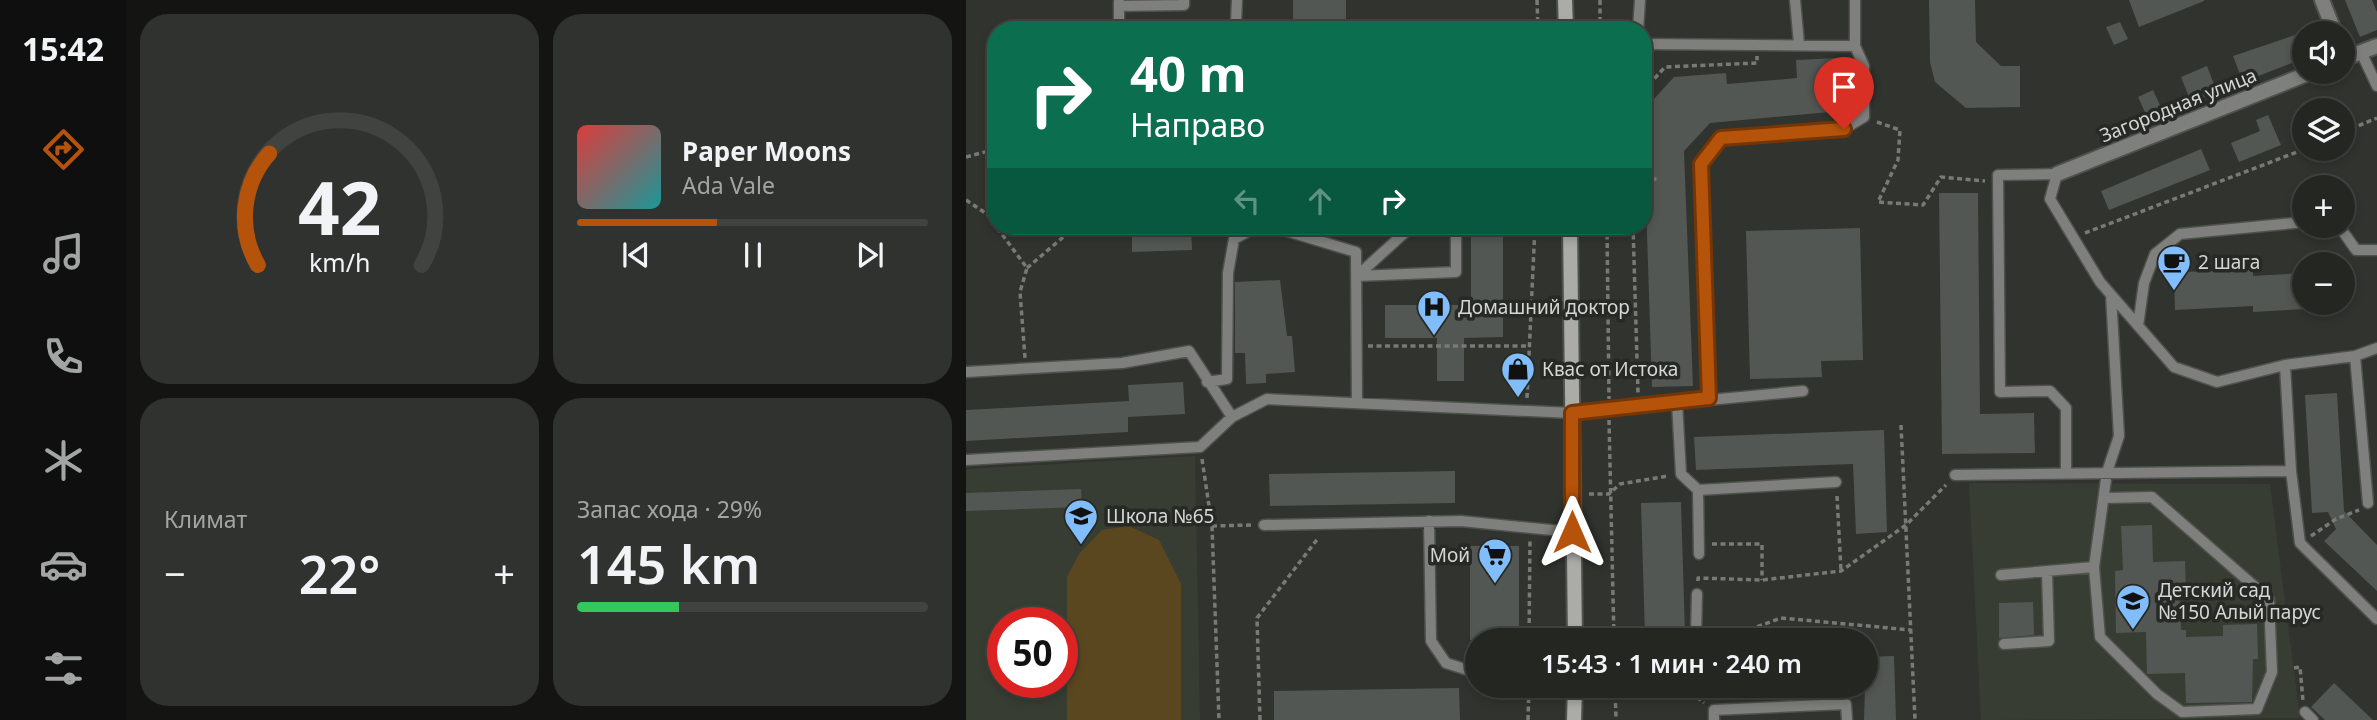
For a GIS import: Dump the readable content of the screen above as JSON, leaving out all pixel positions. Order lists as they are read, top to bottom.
{
  "streets": {
    "street": ["Загородная улица"]
  },
  "places": {
    "cafe": ["2 шага"],
    "hospital": ["Домашний доктор"],
    "shop": ["Квас от Истока"],
    "school or university": ["Школа №65", "Детский сад №150 Алый парус"],
    "supermarket": ["Мой"]
  },
  "page": {
    "tabs": "15:42",
    "map_buttons": ["+", "−"],
    "turn": ["40 m", "Направо"],
    "song": ["Paper Moons", "Ada Vale"],
    "tile": [
      "Климат",
      ["Запас хода · 29%", "145 km"]
    ],
    "heat": ["−", "22°", "+"],
    "limit": "50",
    "trip": "15:43 · 1 мин · 240 m",
    "gauge": ["42", "km/h"]
  }
}
